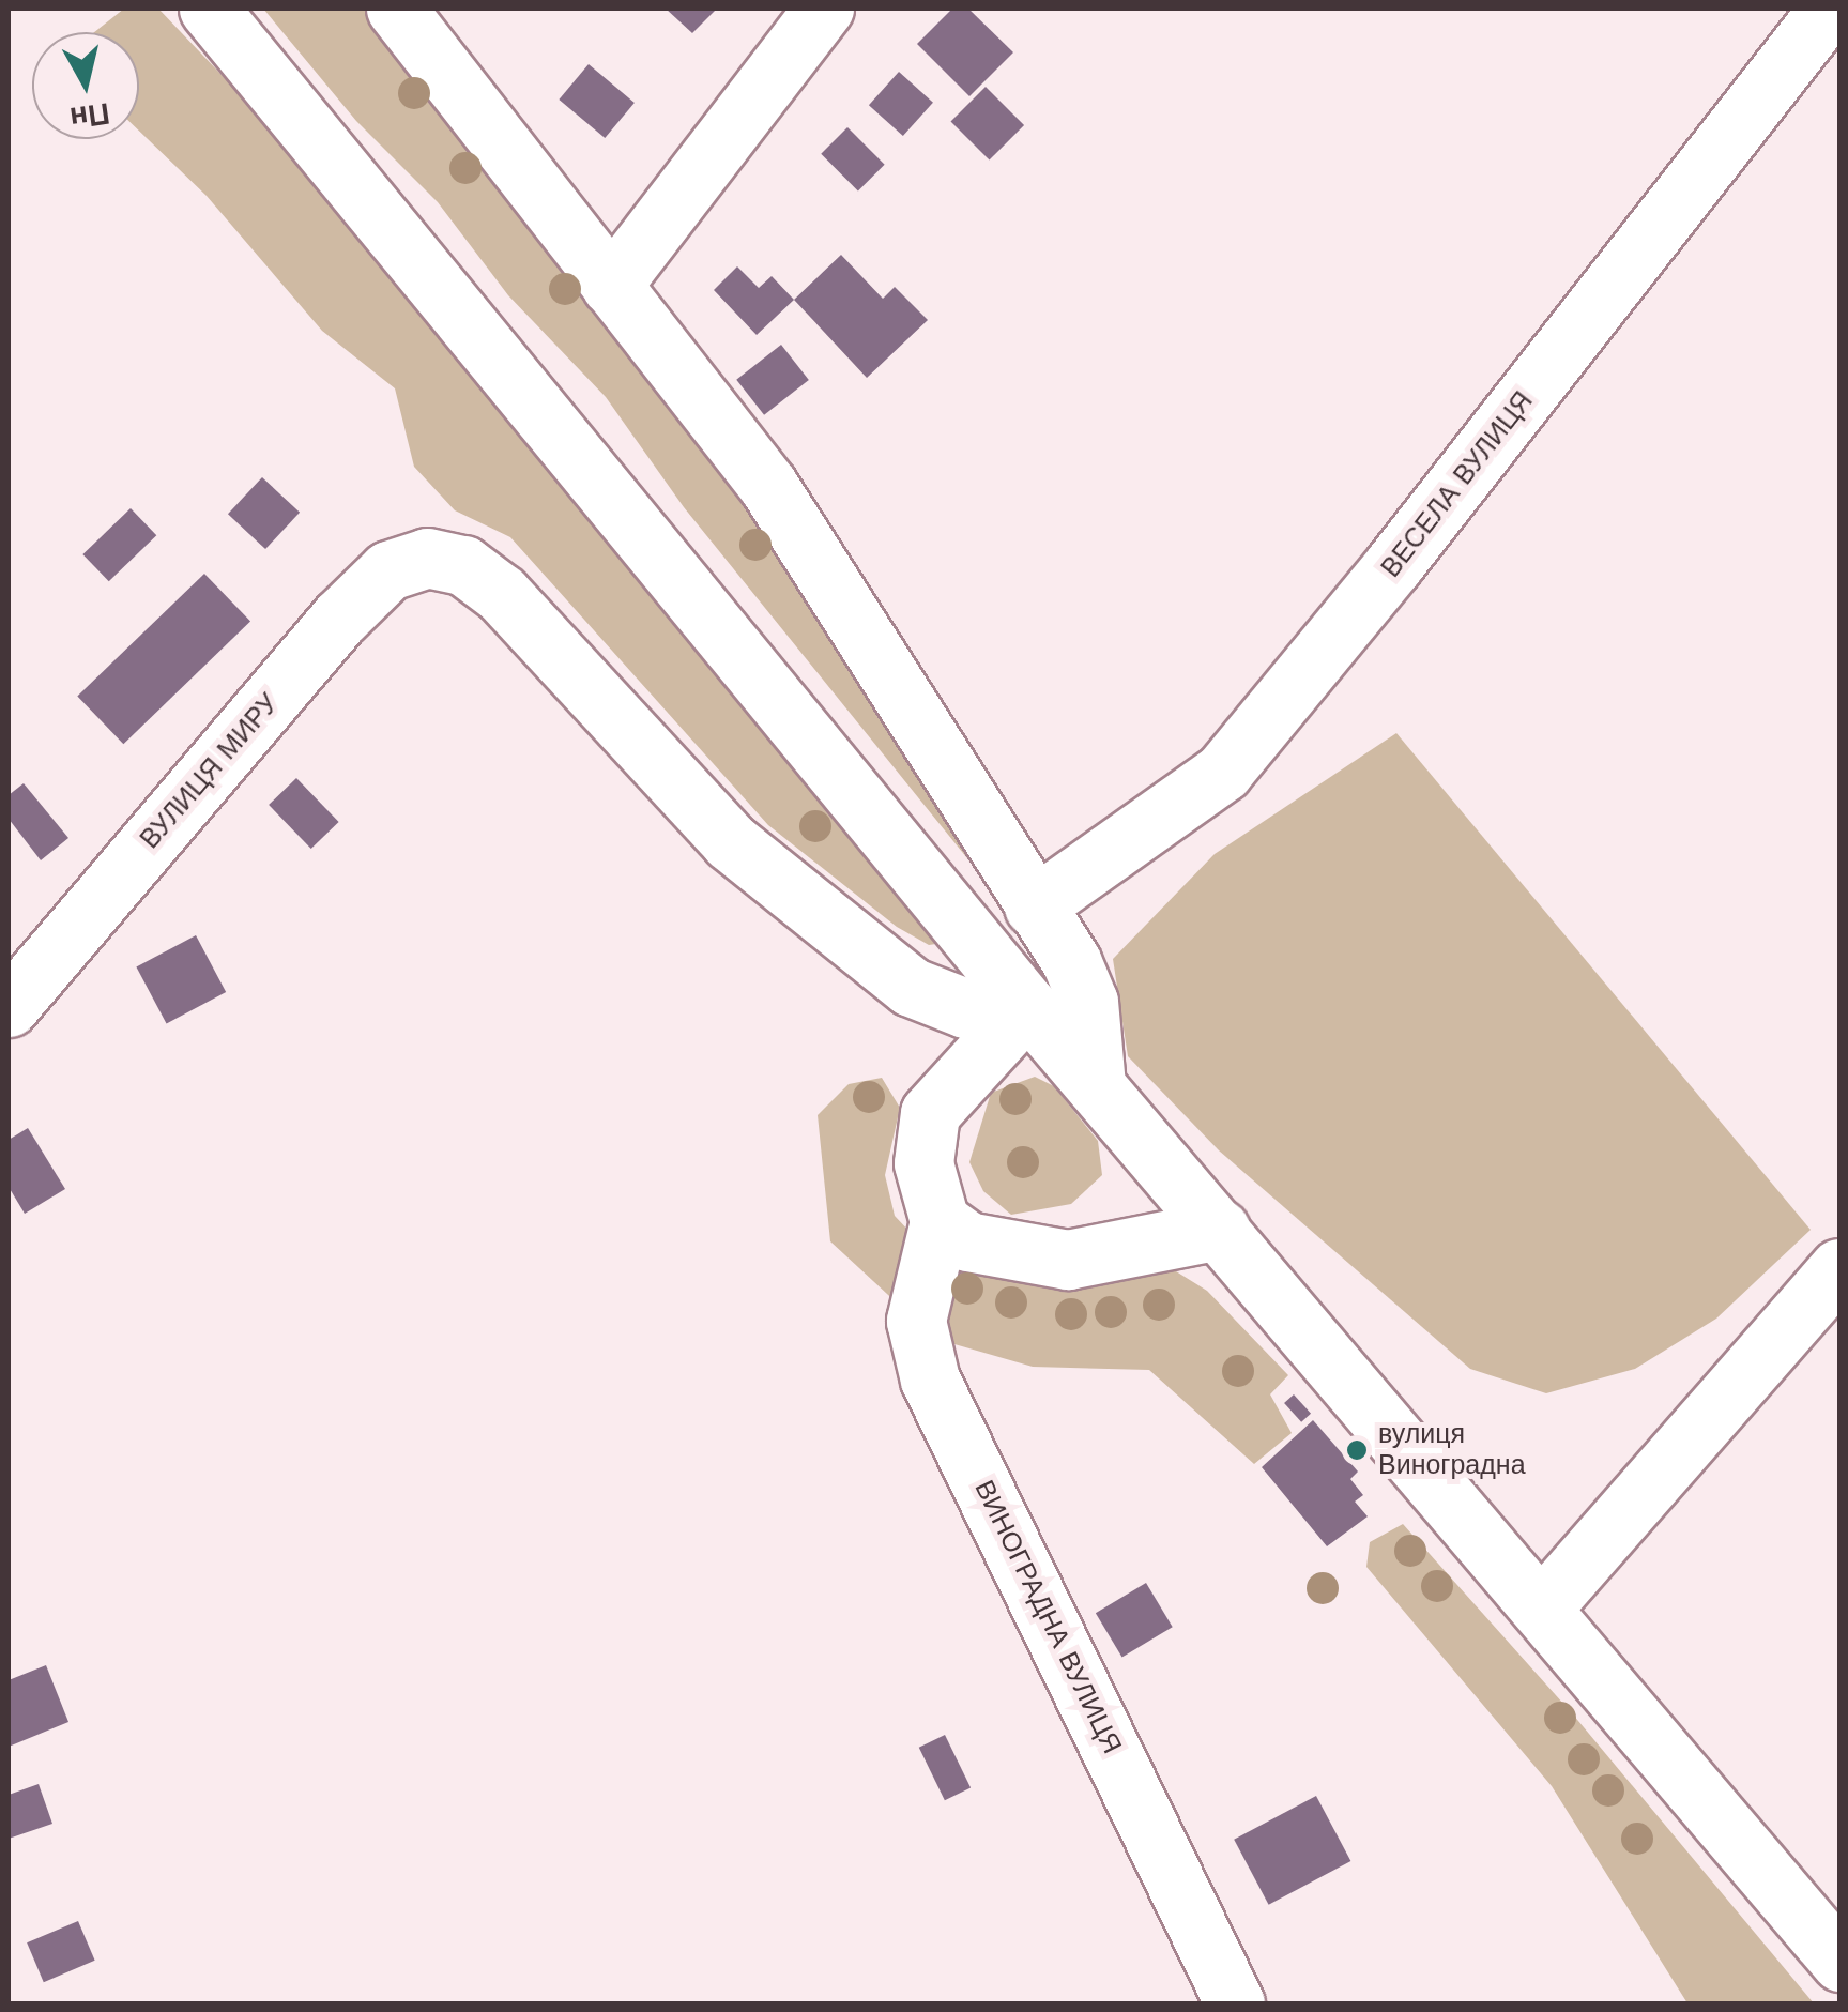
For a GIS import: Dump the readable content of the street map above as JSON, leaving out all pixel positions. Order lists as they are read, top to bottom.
{
  "streets": {
    "street": ["ВЕСЕЛА ВУЛИЦЯ", "ВУЛИЦЯ МИРУ", "ВИНОГРАДНА ВУЛИЦЯ"]
  },
  "places": ["вулиця Виноградна"],
  "north": "bottom"
}
